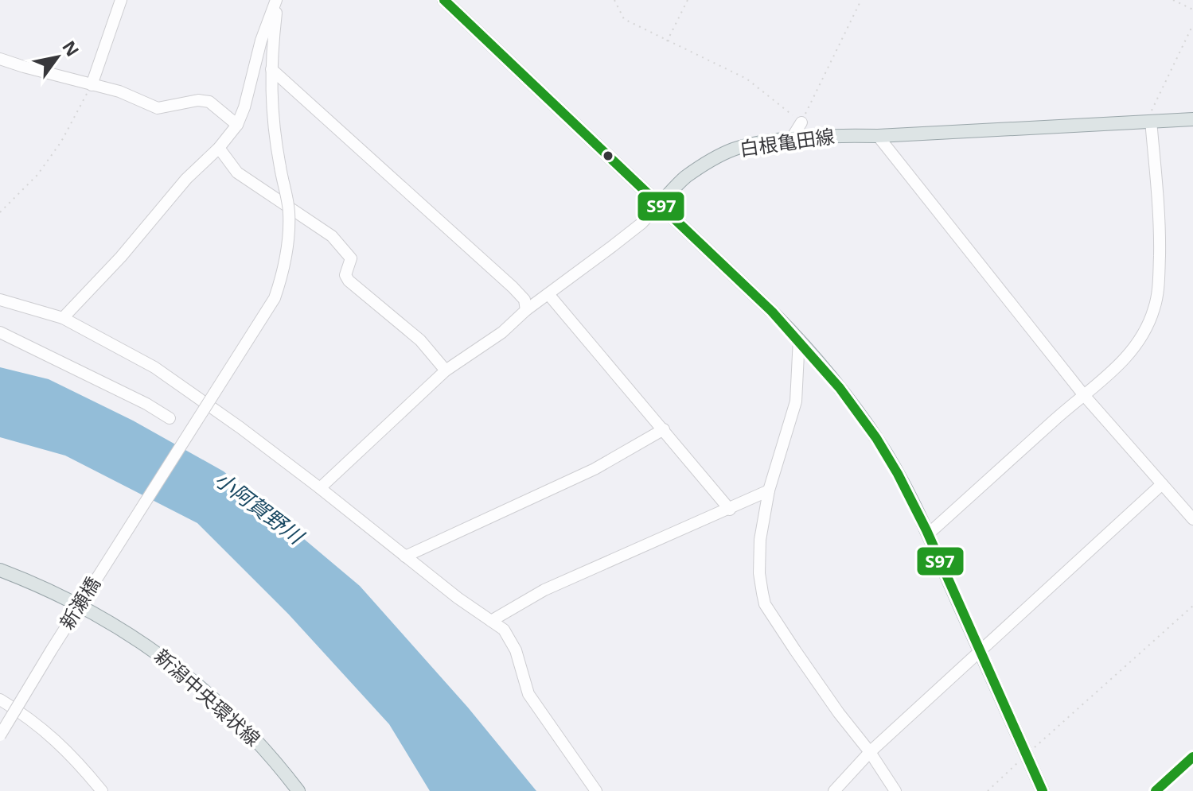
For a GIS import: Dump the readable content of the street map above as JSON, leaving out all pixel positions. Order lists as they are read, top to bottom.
{
  "streets": {
    "main road": ["白根亀田線", "新潟中央環状線"],
    "street": ["新瀬橋"]
  },
  "water": ["小阿賀野川"],
  "lines": ["transit line S97"],
  "north": "top right"
}
